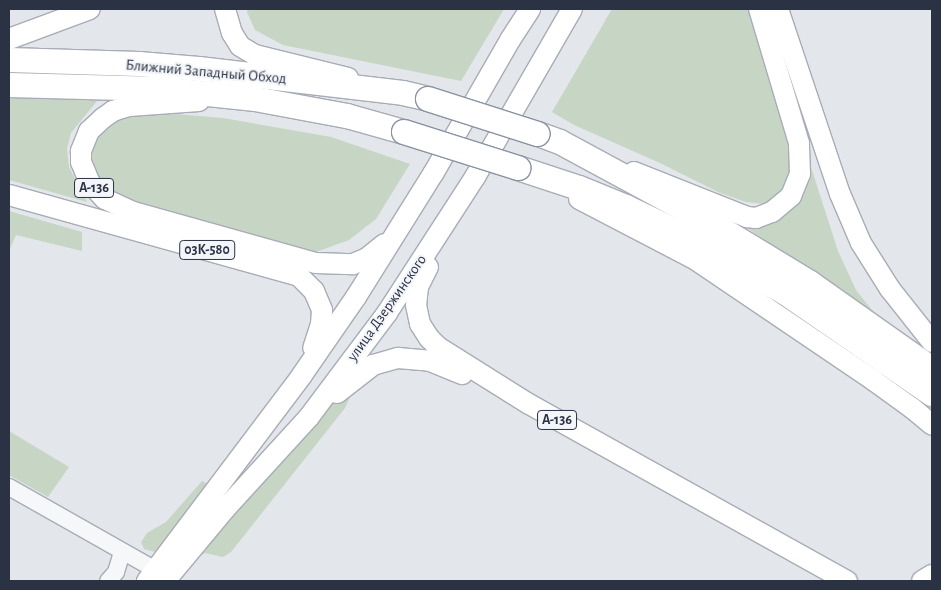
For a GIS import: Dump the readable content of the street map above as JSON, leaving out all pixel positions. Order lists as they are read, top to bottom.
{
  "streets": {
    "highway": ["Ближний Западный Обход", "А-136"],
    "main road": ["03К-580", "улица Дзержинского"]
  },
  "crossings": [
    ["А-136", "улица Дзержинского"],
    ["03К-580", "улица Дзержинского"]
  ]
}
